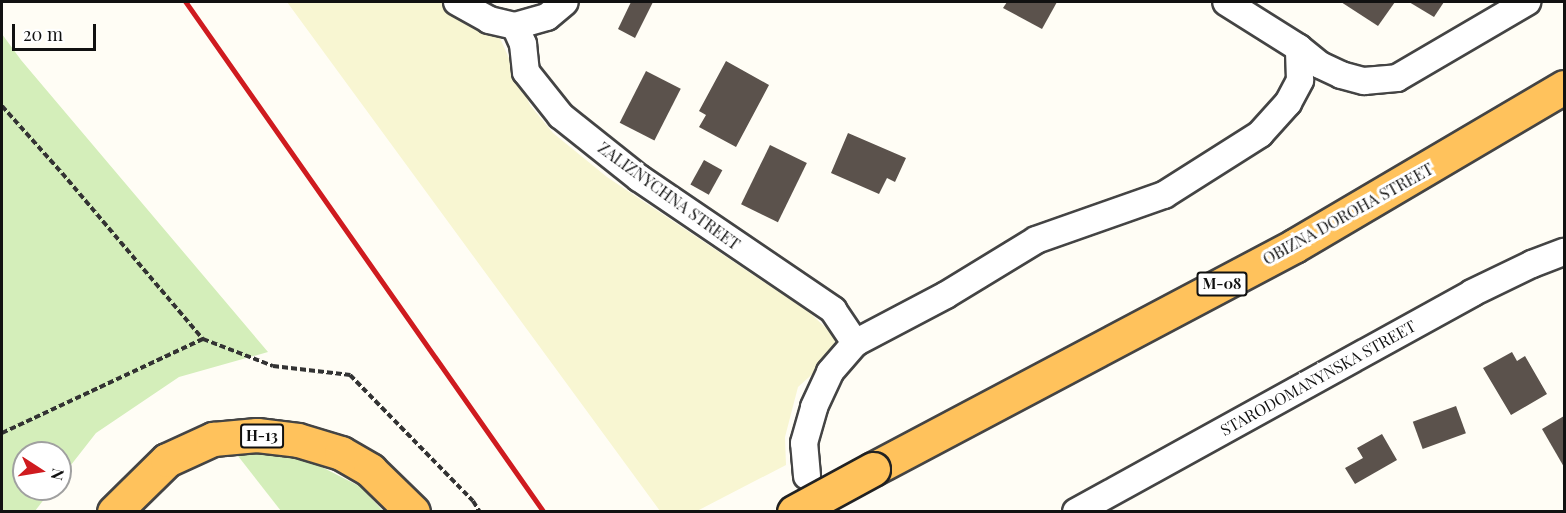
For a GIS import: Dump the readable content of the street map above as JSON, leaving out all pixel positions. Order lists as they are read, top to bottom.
{
  "streets": {
    "highway": ["OBIZNA DOROHA STREET", "М-08", "Н-13"],
    "street": ["ZALIZNYCHNA STREET", "STARODOMANYNSKA STREET"]
  },
  "scale_bar": "20 m",
  "north": "right"
}
